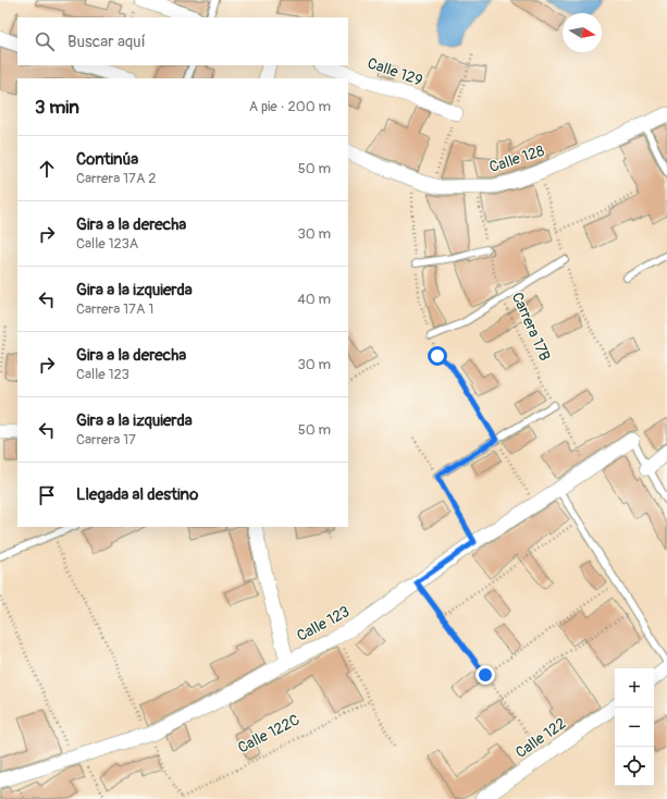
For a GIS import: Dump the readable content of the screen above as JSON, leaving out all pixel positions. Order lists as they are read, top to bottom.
{
  "streets": {
    "street": [
      "Calle 129",
      "Calle 128",
      "Calle 123",
      "Calle 122"
    ],
    "path": ["Carrera 17B", "Calle 122C"]
  },
  "crossings": [
    ["Calle 128", "Carrera 17B"],
    ["Carrera 17B", "Calle 123"]
  ],
  "north": "right",
  "page": {
    "search": "Buscar aquí",
    "heading": ["3 min", "A pie · 200 m"],
    "list": [
      ["Continúa", "Carrera 17A 2", "50 m"],
      ["Gira a la derecha", "Calle 123A", "30 m"],
      ["Gira a la izquierda", "Carrera 17A 1", "40 m"],
      ["Gira a la derecha", "Calle 123", "30 m"],
      ["Gira a la izquierda", "Carrera 17", "50 m"],
      "Llegada al destino"
    ],
    "map_buttons": ["+", "−"]
  }
}
